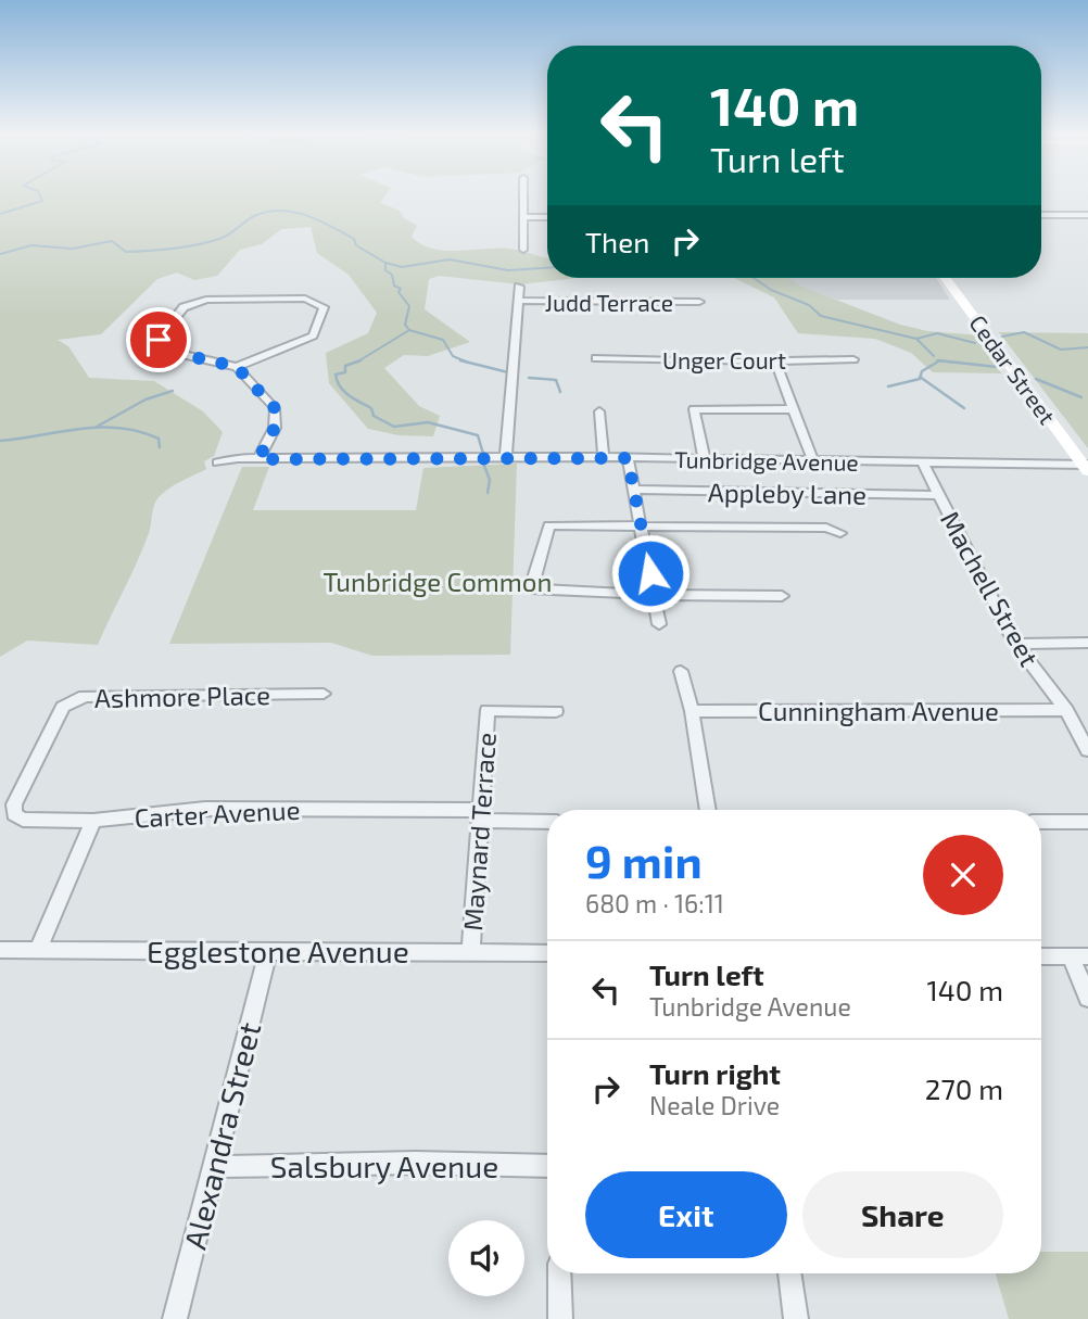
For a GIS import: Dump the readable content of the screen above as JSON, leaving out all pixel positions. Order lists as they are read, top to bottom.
{
  "streets": {
    "main road": ["Cedar Street"],
    "street": [
      "Judd Terrace",
      "Unger Court",
      "Tunbridge Avenue",
      "Appleby Lane",
      "Machell Street",
      "Ashmore Place",
      "Cunningham Avenue",
      "Carter Avenue",
      "Maynard Terrace",
      "Egglestone Avenue",
      "Alexandra Street",
      "Salsbury Avenue"
    ]
  },
  "crossings": [
    ["Cedar Street", "Tunbridge Avenue"],
    ["Tunbridge Avenue", "Machell Street"],
    ["Appleby Lane", "Machell Street"],
    ["Machell Street", "Cunningham Avenue"],
    ["Ashmore Place", "Carter Avenue"],
    ["Carter Avenue", "Maynard Terrace"],
    ["Maynard Terrace", "Egglestone Avenue"],
    ["Egglestone Avenue", "Alexandra Street"],
    ["Alexandra Street", "Salsbury Avenue"]
  ],
  "parks": ["Tunbridge Common"],
  "page": {
    "turn": ["140 m", "Turn left"],
    "then": "Then",
    "heading": ["9 min", "680 m · 16:11"],
    "list": [
      {
        "name": "Turn left",
        "note": "Tunbridge Avenue",
        "value": "140 m"
      },
      {
        "name": "Turn right",
        "note": "Neale Drive",
        "value": "270 m"
      }
    ],
    "buttons": ["Exit", "Share"]
  }
}
